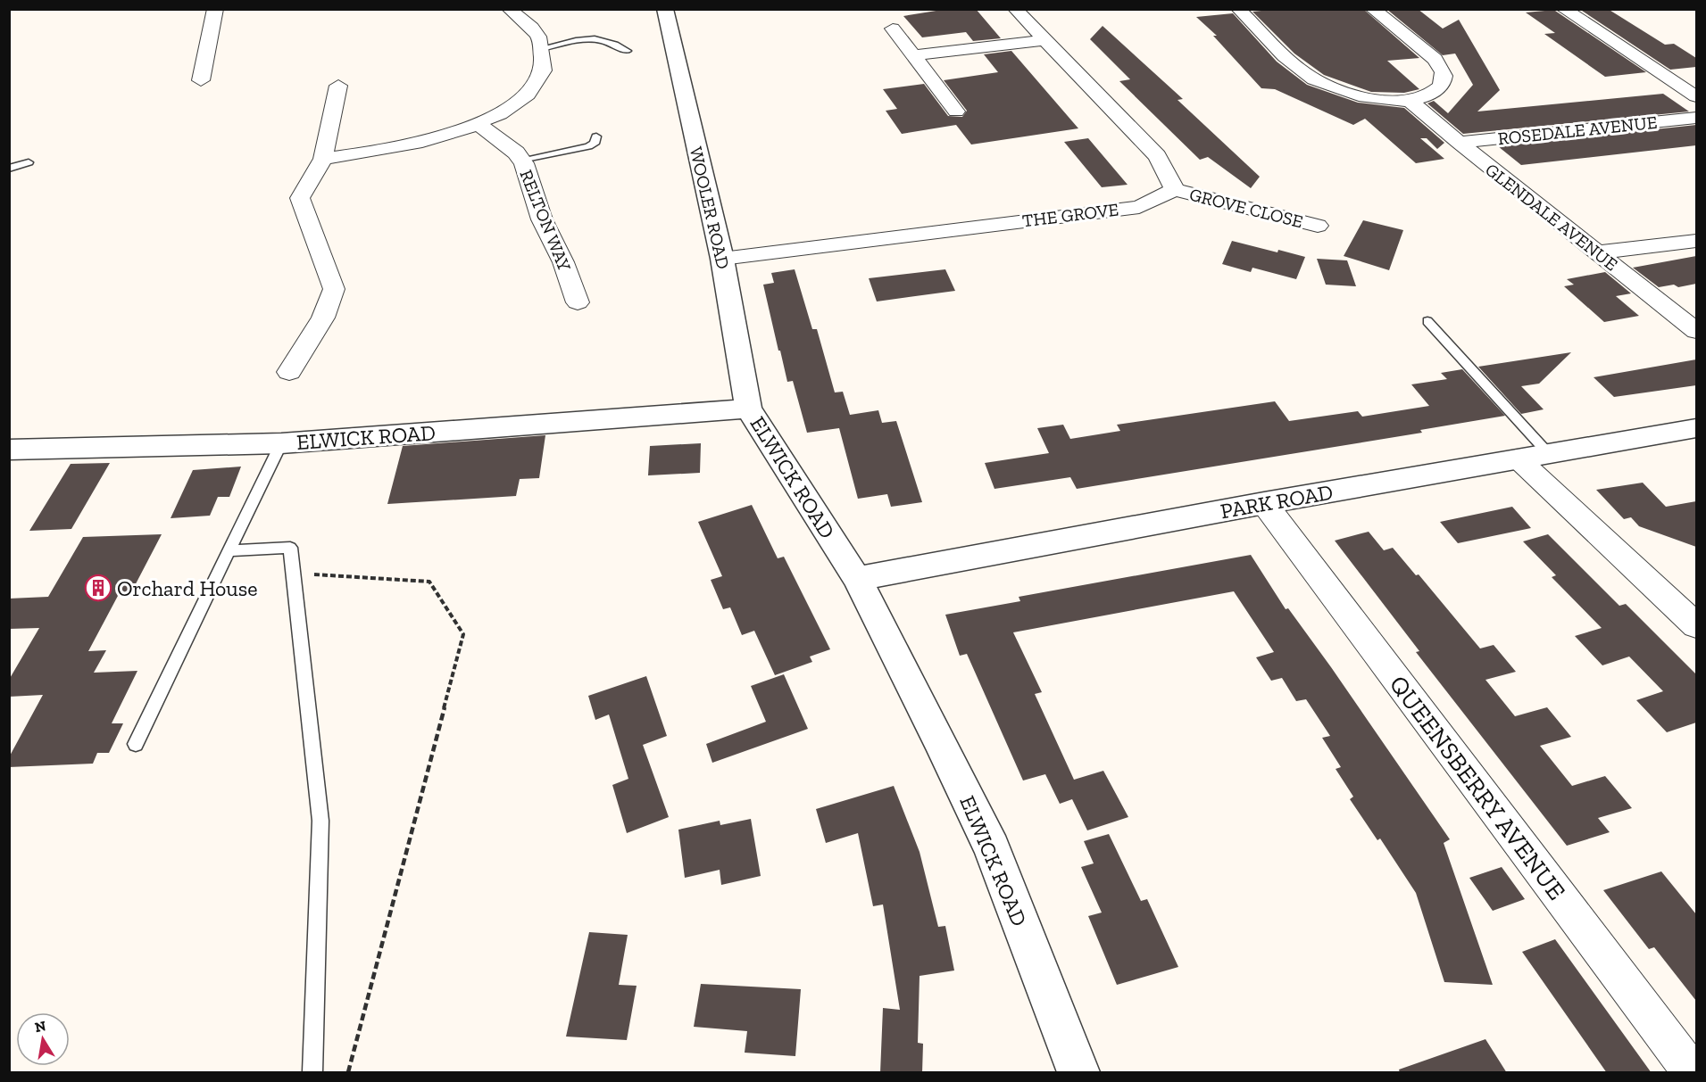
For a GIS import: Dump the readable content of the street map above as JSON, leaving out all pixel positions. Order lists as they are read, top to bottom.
{
  "streets": {
    "street": [
      "ROSEDALE AVENUE",
      "WOOLER ROAD",
      "GROVE CLOSE",
      "THE GROVE",
      "GLENDALE AVENUE",
      "RELTON WAY",
      "ELWICK ROAD",
      "PARK ROAD",
      "QUEENSBERRY AVENUE"
    ]
  },
  "crossings": [
    ["ROSEDALE AVENUE", "GLENDALE AVENUE"],
    ["WOOLER ROAD", "THE GROVE"],
    ["WOOLER ROAD", "ELWICK ROAD"],
    ["GROVE CLOSE", "THE GROVE"],
    ["ELWICK ROAD", "PARK ROAD"],
    ["PARK ROAD", "QUEENSBERRY AVENUE"]
  ],
  "places": {
    "building": ["Orchard House"]
  },
  "north": "top"
}
